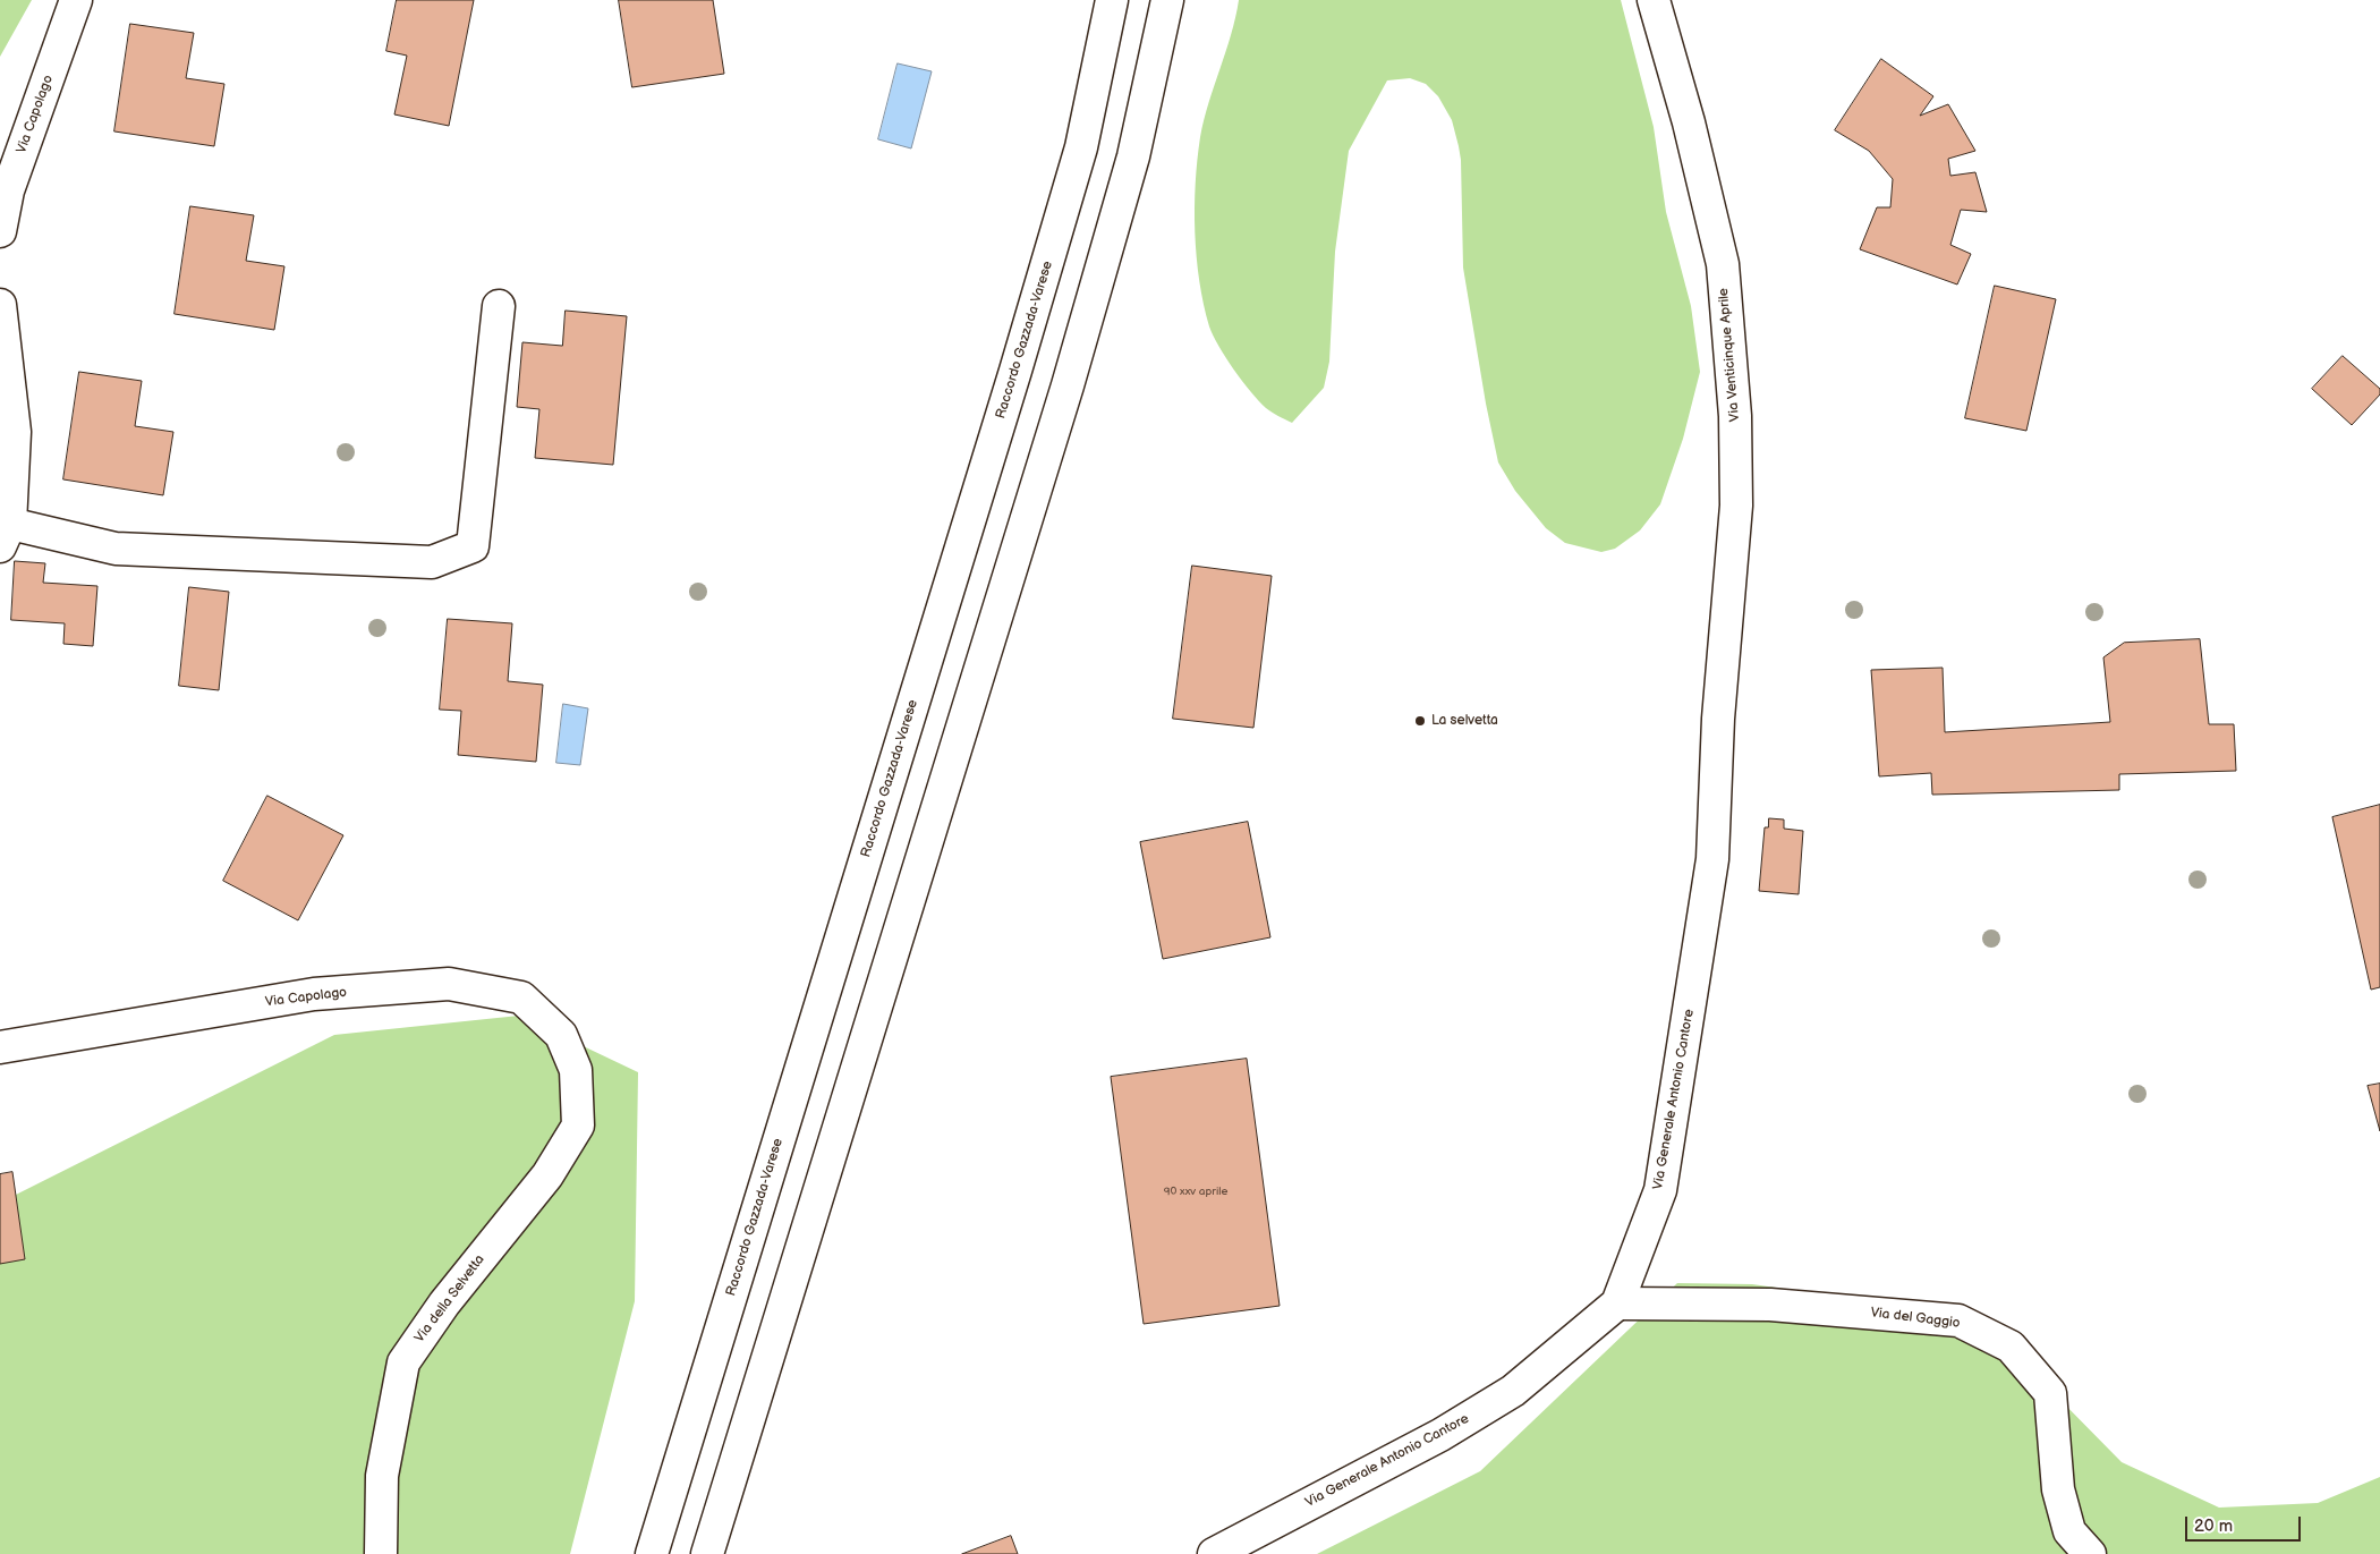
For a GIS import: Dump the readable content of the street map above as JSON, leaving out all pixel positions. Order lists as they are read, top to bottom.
{
  "streets": {
    "main road": [
      "Via Capolago",
      "Raccordo Gazzada-Varese",
      "Via Venticinque Aprile",
      "Via Generale Antonio Cantore",
      "Via della Selvetta",
      "Via del Gaggio"
    ]
  },
  "crossings": [
    ["Via Capolago", "Via della Selvetta"],
    ["Via Venticinque Aprile", "Via Generale Antonio Cantore"],
    ["Via Generale Antonio Cantore", "Via del Gaggio"]
  ],
  "places": ["La selvetta"],
  "house_numbers": ["90 xxv aprile"],
  "scale_bar": "20 m"
}
